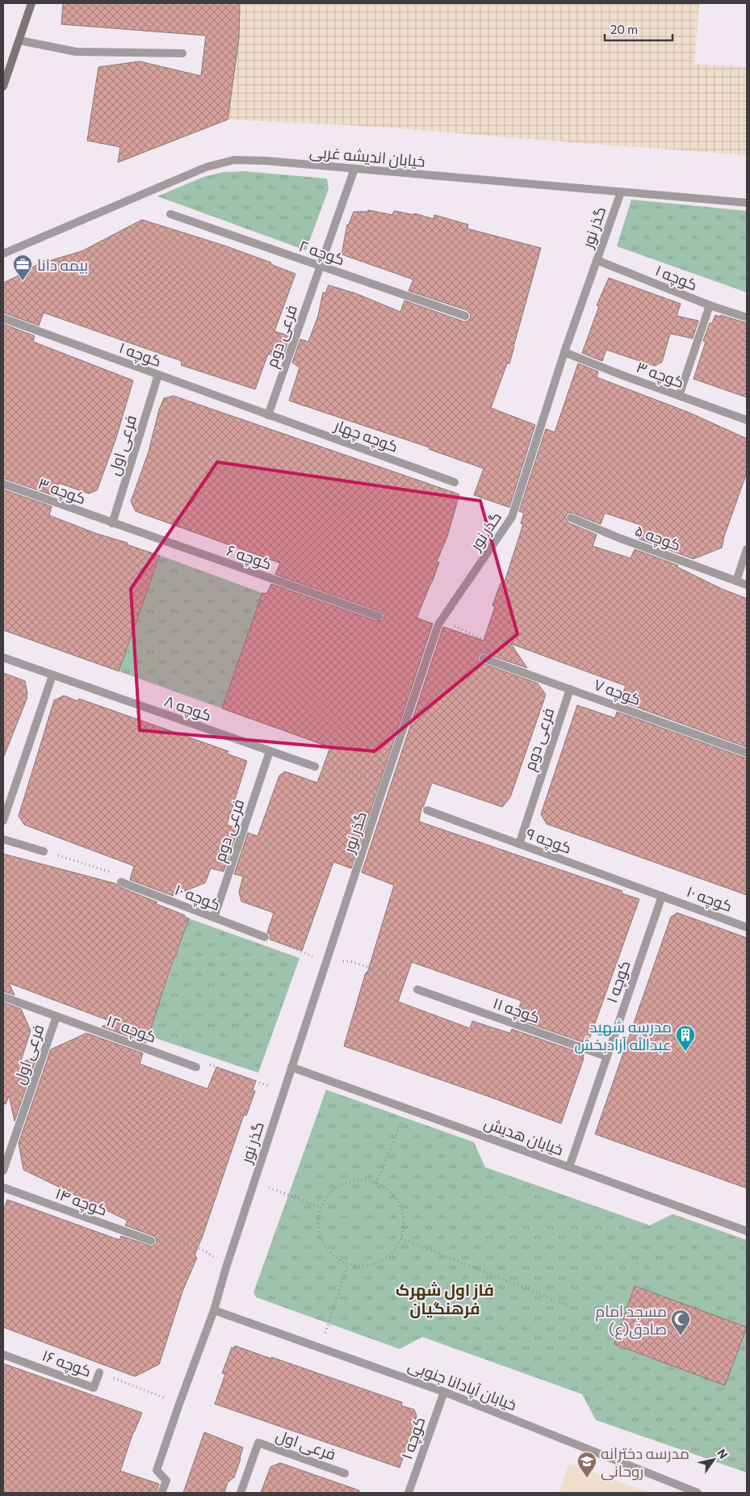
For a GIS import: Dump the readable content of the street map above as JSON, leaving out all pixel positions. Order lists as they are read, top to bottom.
{
  "streets": {
    "street": [
      "خیابان اندیشه غربی",
      "گذر نور",
      "کوچه ۲",
      "کوچه ۱",
      "فرعی دوم",
      "کوچه ۳",
      "کوچه چهار",
      "فرعی اول",
      "کوچه ۵",
      "کوچه ۶",
      "کوچه ۷",
      "کوچه ۸",
      "کوچه ۹",
      "کوچه ۱۰",
      "کوچه ۱۱",
      "کوچه ۱۲",
      "خیابان هدیش",
      "کوچه ۱۴",
      "کوچه ۱۶",
      "خیابان آپادانا جنوبی"
    ]
  },
  "crossings": [
    ["خیابان اندیشه غربی", "گذر نور"],
    ["گذر نور", "کوچه ۱"],
    ["گذر نور", "کوچه ۳"],
    ["گذر نور", "خیابان هدیش"],
    ["گذر نور", "کوچه ۱۶"],
    ["گذر نور", "خیابان آپادانا جنوبی"],
    ["کوچه ۲", "فرعی دوم"],
    ["کوچه ۱", "فرعی دوم"],
    ["کوچه ۱", "کوچه چهار"],
    ["کوچه ۱", "فرعی اول"],
    ["کوچه ۱", "کوچه ۹"],
    ["کوچه ۱", "کوچه ۱۰"],
    ["کوچه ۱", "کوچه ۱۱"],
    ["کوچه ۱", "خیابان هدیش"],
    ["کوچه ۱", "خیابان آپادانا جنوبی"],
    ["فرعی دوم", "کوچه چهار"],
    ["فرعی دوم", "کوچه ۷"],
    ["فرعی دوم", "کوچه ۸"],
    ["فرعی دوم", "کوچه ۹"],
    ["فرعی دوم", "کوچه ۱۰"],
    ["کوچه ۳", "فرعی اول"],
    ["کوچه ۳", "کوچه ۶"],
    ["فرعی اول", "کوچه ۶"],
    ["فرعی اول", "کوچه ۱۲"],
    ["کوچه ۹", "کوچه ۱۰"]
  ],
  "districts": ["فاز اول شهرک فرهنگیان"],
  "places": {
    "office": ["بیمه دانا"],
    "building": ["مدرسه شهید عبدالله آزادبخش"],
    "mosque": ["مسجد امام صادق(ع)"],
    "school or university": ["مدرسه دخترانه روحانی"]
  },
  "scale_bar": "20 m",
  "north": "top right"
}
